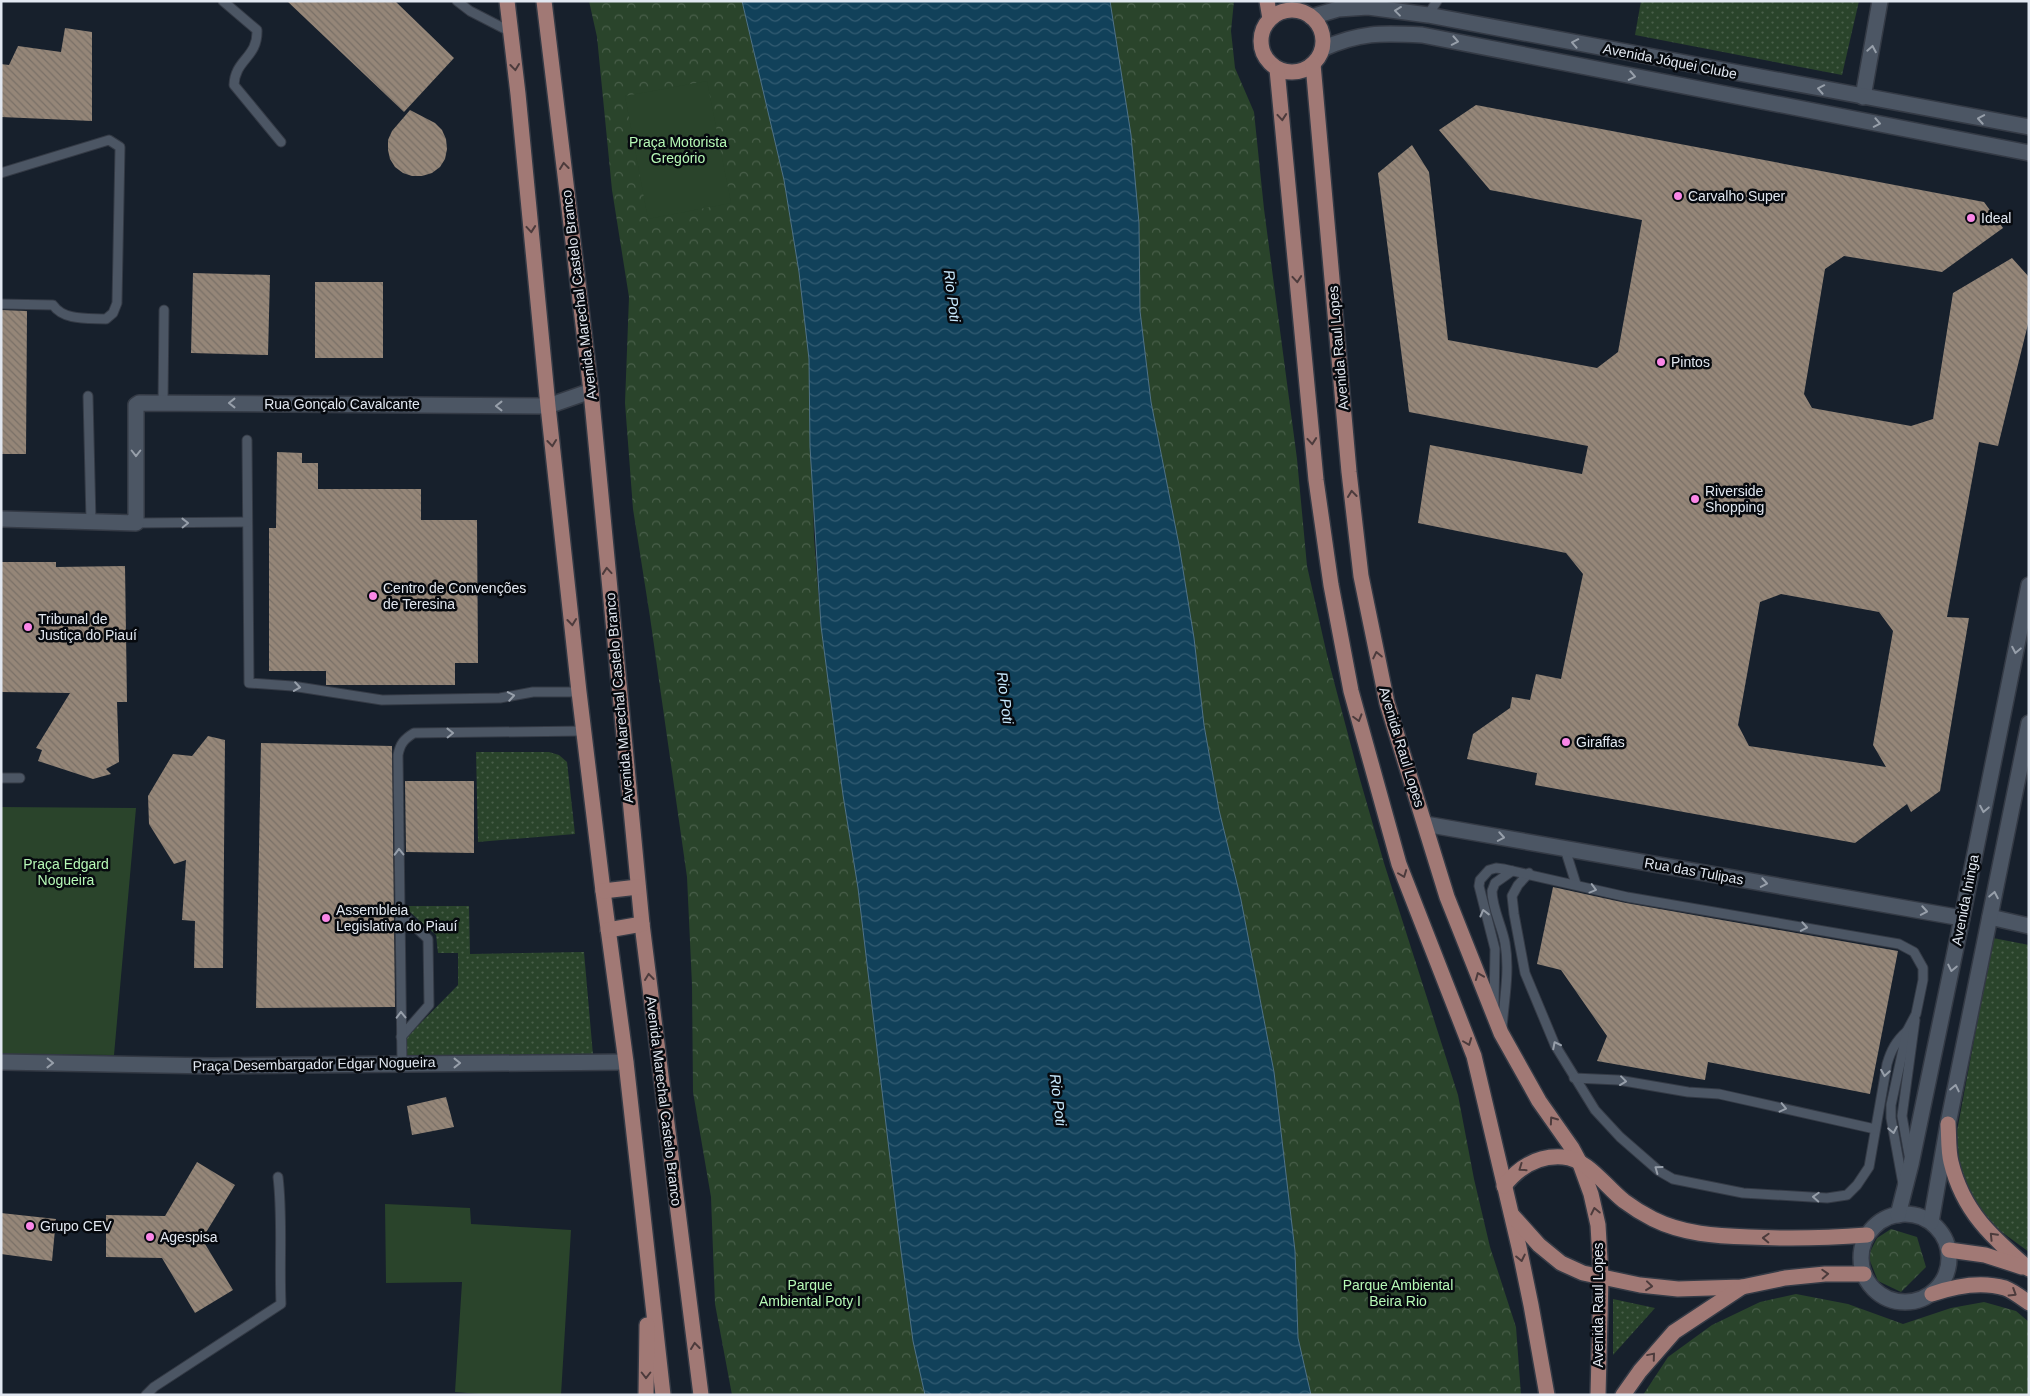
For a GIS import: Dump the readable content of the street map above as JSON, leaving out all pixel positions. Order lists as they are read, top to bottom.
{
  "streets": {
    "main road": [
      "Avenida Jóquei Clube",
      "Avenida Marechal Castelo Branco",
      "Avenida Raul Lopes",
      "Rua Gonçalo Cavalcante",
      "Rua das Tulipas",
      "Avenida Ininga",
      "Praça Desembargador Edgar Nogueira"
    ]
  },
  "crossings": [
    ["Avenida Jóquei Clube", "Avenida Raul Lopes"],
    ["Avenida Raul Lopes", "Rua das Tulipas"],
    ["Rua das Tulipas", "Avenida Ininga"]
  ],
  "one_way": ["Rua Gonçalo Cavalcante", "Rua das Tulipas", "Praça Desembargador Edgar Nogueira"],
  "water": ["Rio Poti"],
  "parks": [
    "Praça Motorista Gregório",
    "Praça Edgard Nogueira",
    "Parque Ambiental Poty I",
    "Parque Ambiental Beira Rio"
  ],
  "places": [
    "Carvalho Super",
    "Ideal",
    "Pintos",
    "Riverside Shopping",
    "Centro de Convenções de Teresina",
    "Tribunal de Justiça do Piauí",
    "Giraffas",
    "Assembleia Legislativa do Piauí",
    "Grupo CEV",
    "Agespisa"
  ]
}
